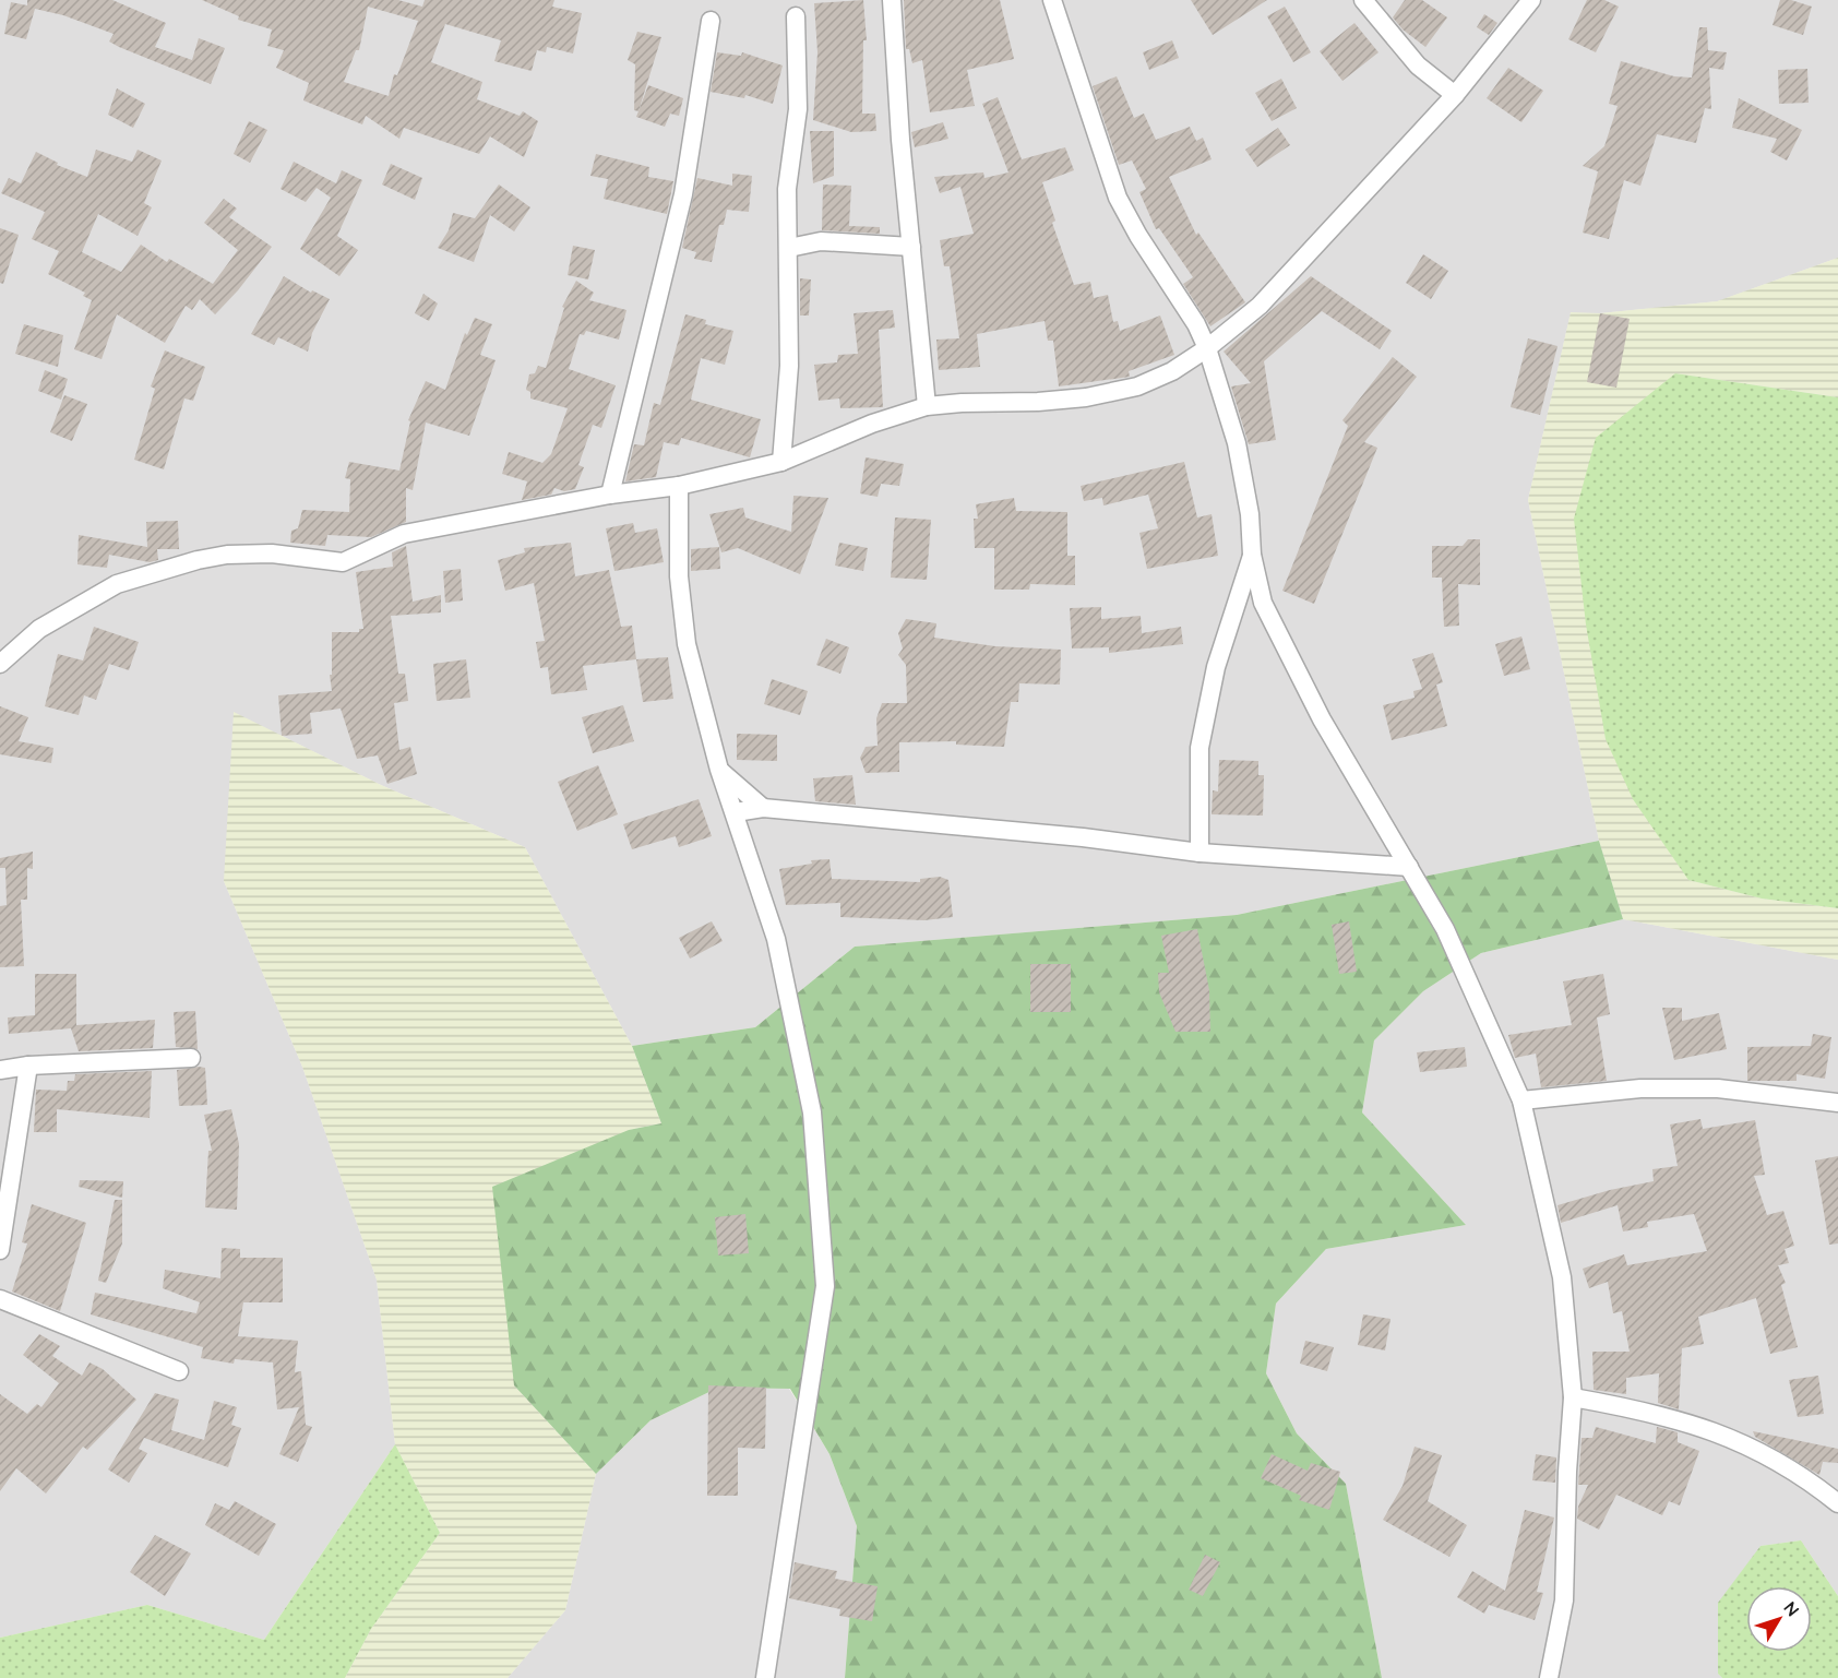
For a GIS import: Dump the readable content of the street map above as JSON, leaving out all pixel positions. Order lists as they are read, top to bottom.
{
  "north": "top right"
}
